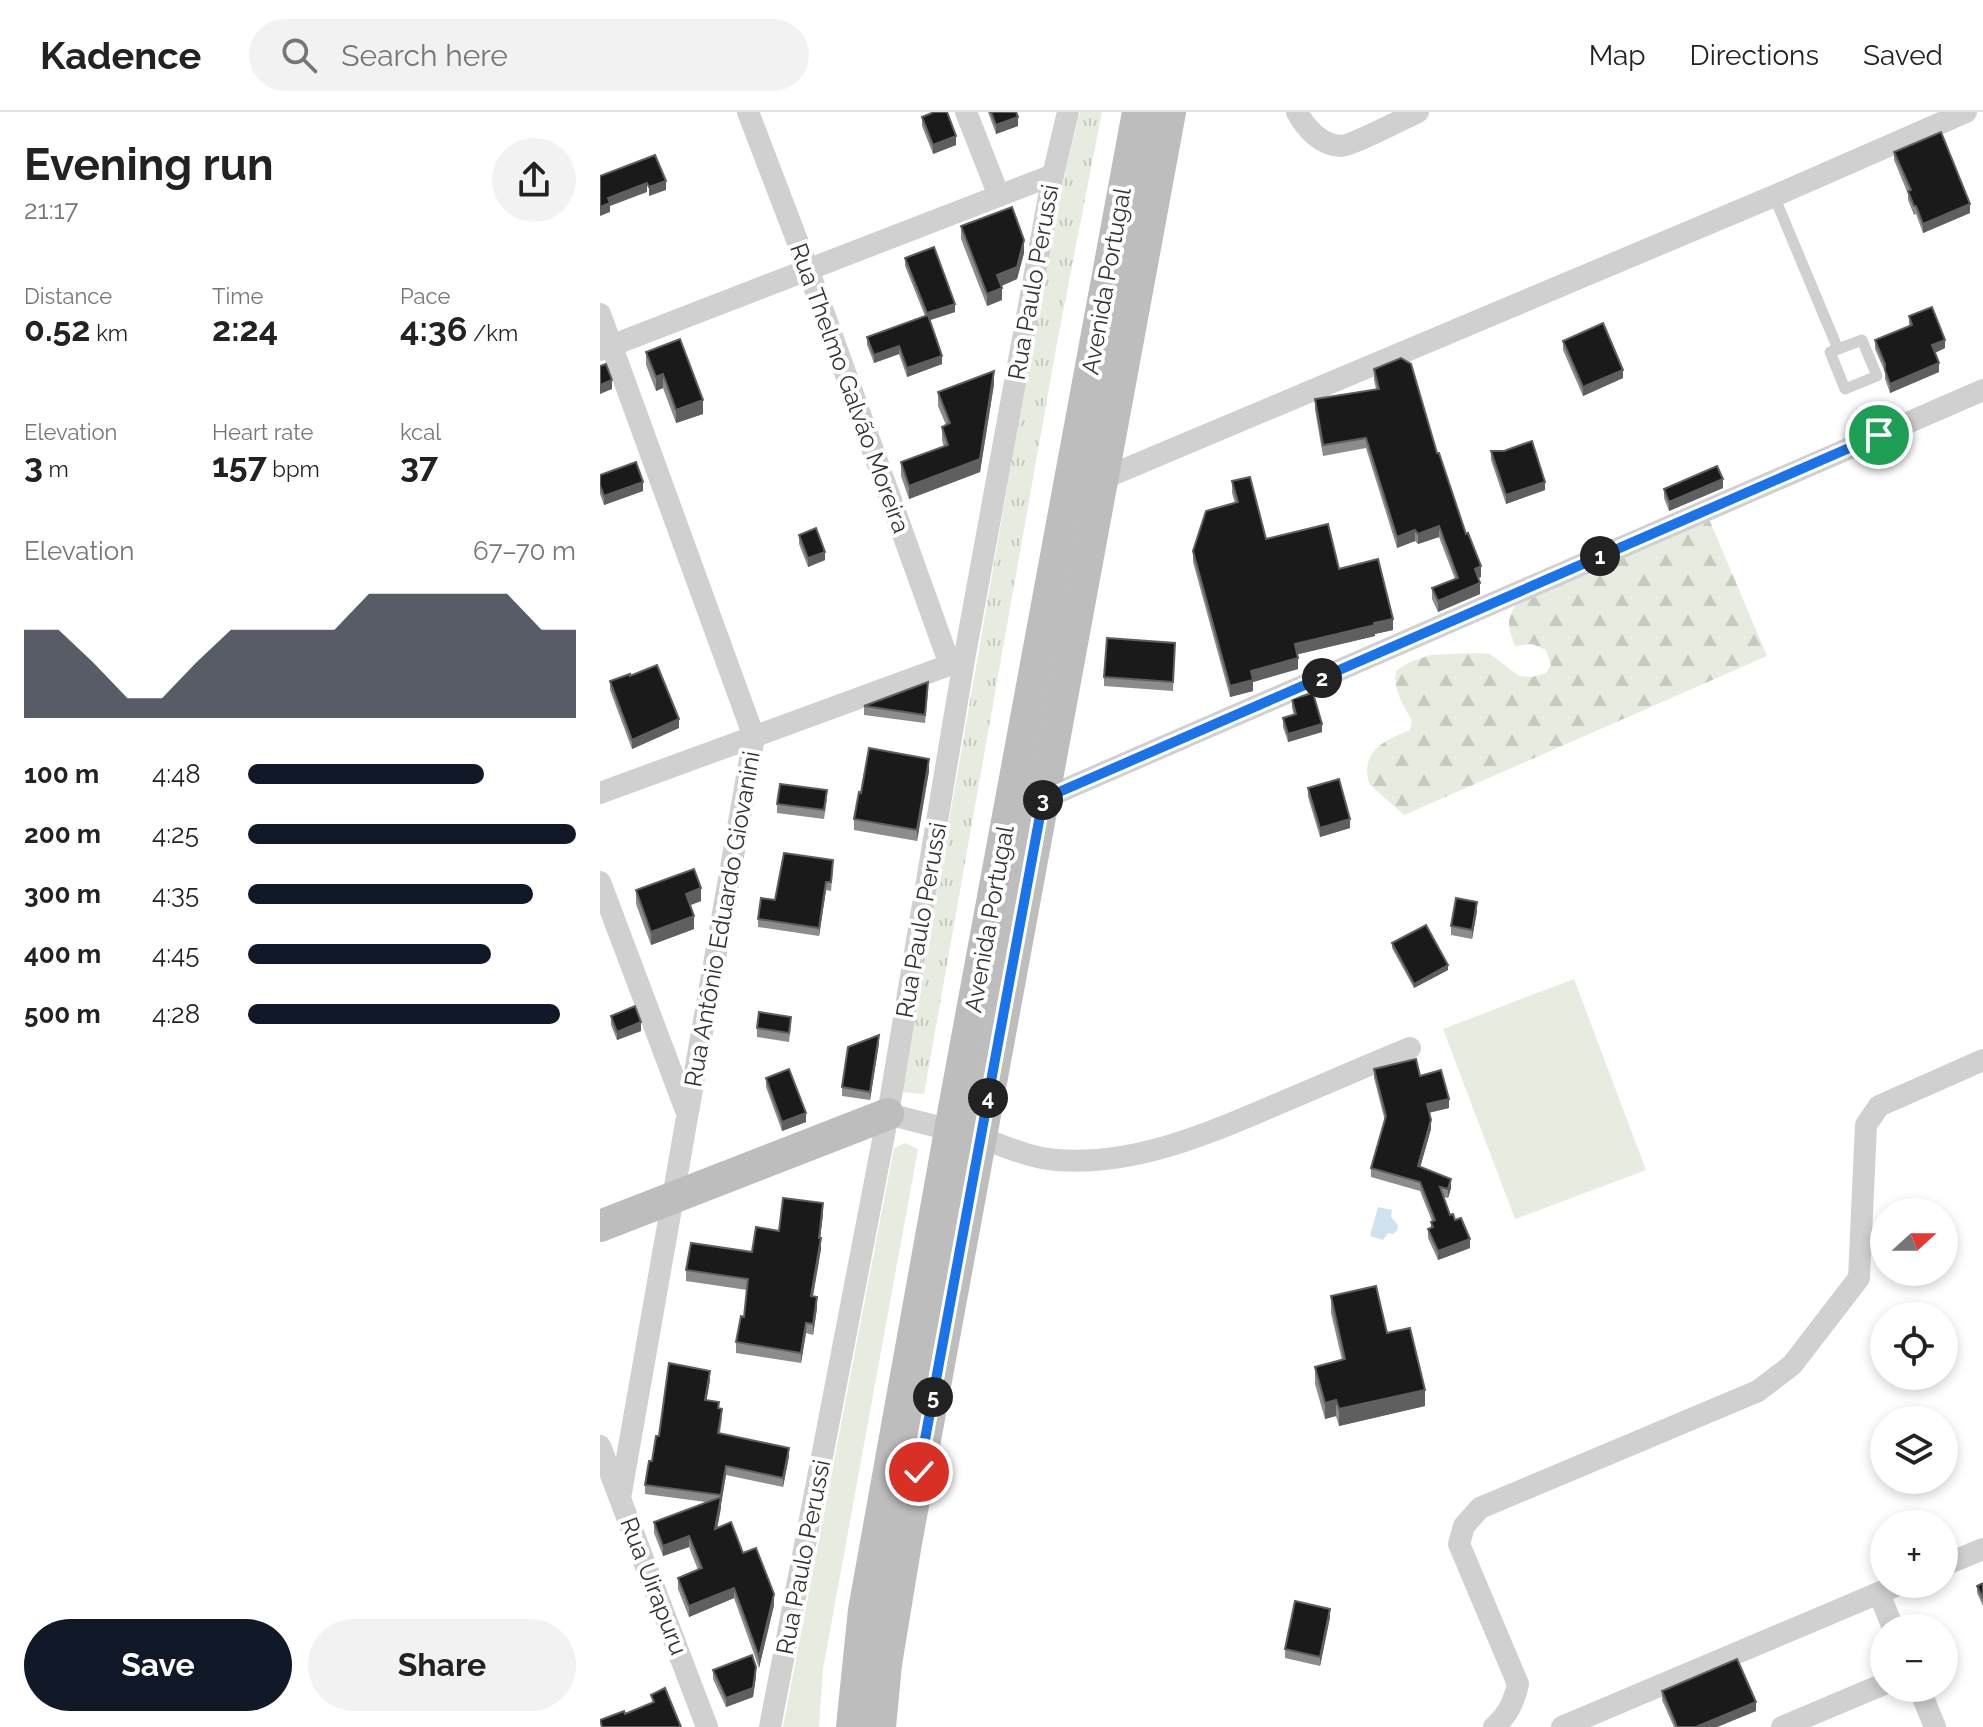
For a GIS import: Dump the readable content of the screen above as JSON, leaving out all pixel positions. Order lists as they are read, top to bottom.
{
  "streets": {
    "main road": ["Avenida Portugal"],
    "street": [
      "Rua Paulo Perussi",
      "Rua Thelmo Galvão Moreira",
      "Rua Antônio Eduardo Giovanini",
      "Rua Uirapuru"
    ]
  },
  "crossings": [
    ["Rua Paulo Perussi", "Rua Thelmo Galvão Moreira"],
    ["Rua Antônio Eduardo Giovanini", "Rua Uirapuru"]
  ],
  "north": "right",
  "page": {
    "header": "Kadence",
    "search": "Search here",
    "nav": ["Map", "Directions", "Saved"],
    "heading": ["Evening run", "21:17"],
    "stats": [
      ["Distance", "0.52 km"],
      ["Time", "2:24"],
      ["Pace", "4:36 /km"],
      ["Elevation", "3 m"],
      ["Heart rate", "157 bpm"],
      ["kcal", "37"]
    ],
    "chart": ["Elevation", "67–70 m"],
    "pins": [
      "1",
      "2",
      "3",
      "4",
      "5"
    ],
    "list": [
      {
        "name": "100 m",
        "note": "4:48"
      },
      {
        "name": "200 m",
        "note": "4:25"
      },
      {
        "name": "300 m",
        "note": "4:35"
      },
      {
        "name": "400 m",
        "note": "4:45"
      },
      {
        "name": "500 m",
        "note": "4:28"
      }
    ],
    "map_buttons": ["+", "−"],
    "buttons": ["Save", "Share"]
  }
}
